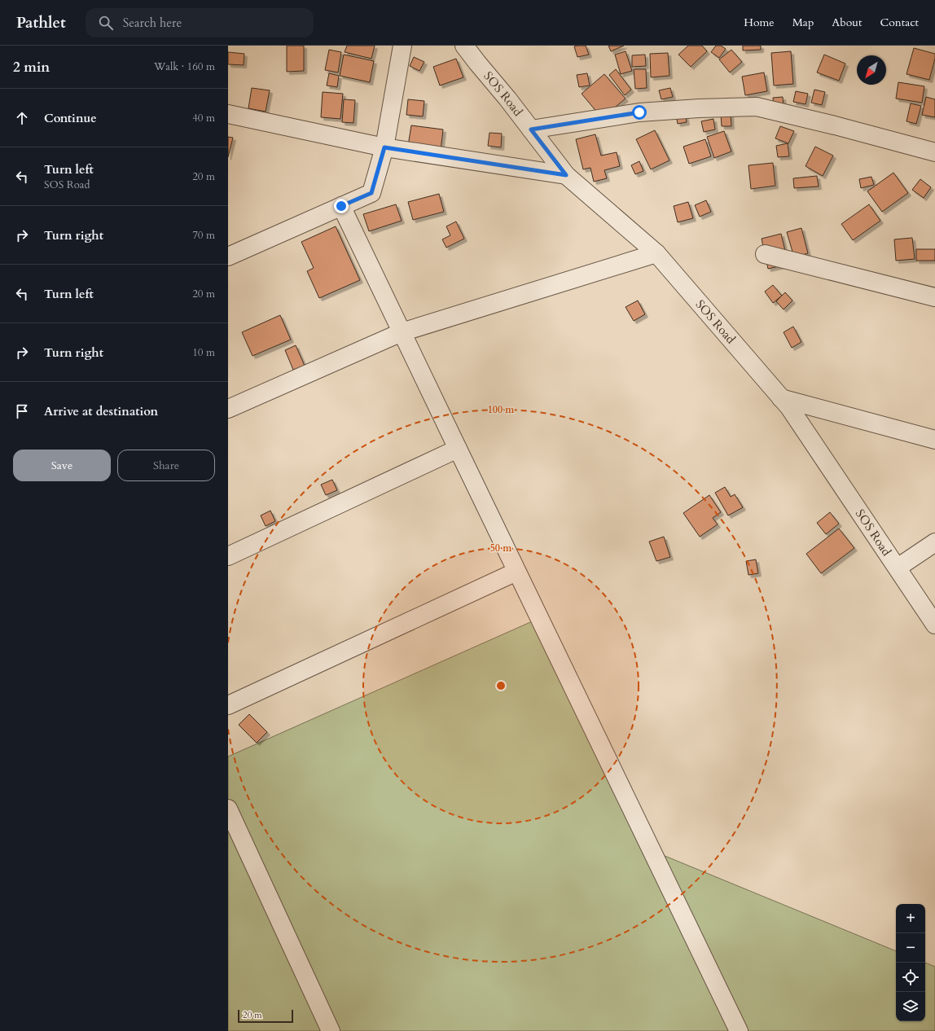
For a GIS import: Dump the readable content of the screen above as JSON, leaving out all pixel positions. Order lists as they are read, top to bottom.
{
  "streets": {
    "street": ["SOS Road"]
  },
  "scale_bar": "20 m",
  "north": "bottom left",
  "page": {
    "header": "Pathlet",
    "search": "Search here",
    "nav": [
      "Home",
      "Map",
      "About",
      "Contact"
    ],
    "heading": ["2 min", "Walk · 160 m"],
    "list": [
      ["Continue", "40 m"],
      ["Turn left", "SOS Road", "20 m"],
      ["Turn right", "70 m"],
      ["Turn left", "20 m"],
      ["Turn right", "10 m"],
      "Arrive at destination"
    ],
    "buttons": ["Save", "Share"],
    "map_buttons": ["+", "−"],
    "scale": "20 m"
  },
  "rings": ["100 m", "50 m"]
}
